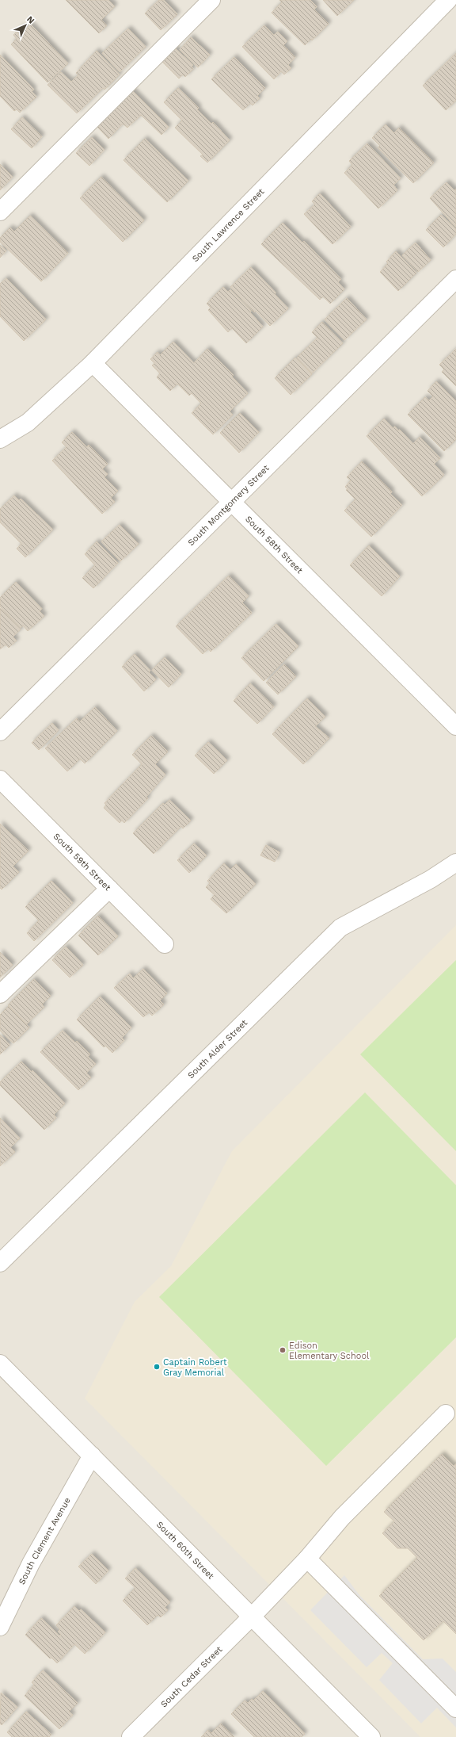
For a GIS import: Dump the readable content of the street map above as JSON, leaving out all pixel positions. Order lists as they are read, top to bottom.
{
  "streets": {
    "street": [
      "South Lawrence Street",
      "South Montgomery Street",
      "South 58th Street",
      "South 59th Street",
      "South Alder Street",
      "South Clement Avenue",
      "South 60th Street",
      "South Cedar Street"
    ]
  },
  "crossings": [
    ["South Lawrence Street", "South 58th Street"],
    ["South Montgomery Street", "South 58th Street"],
    ["South Clement Avenue", "South 60th Street"],
    ["South 60th Street", "South Cedar Street"]
  ],
  "places": ["Edison Elementary School", "Captain Robert Gray Memorial"],
  "north": "top right"
}
